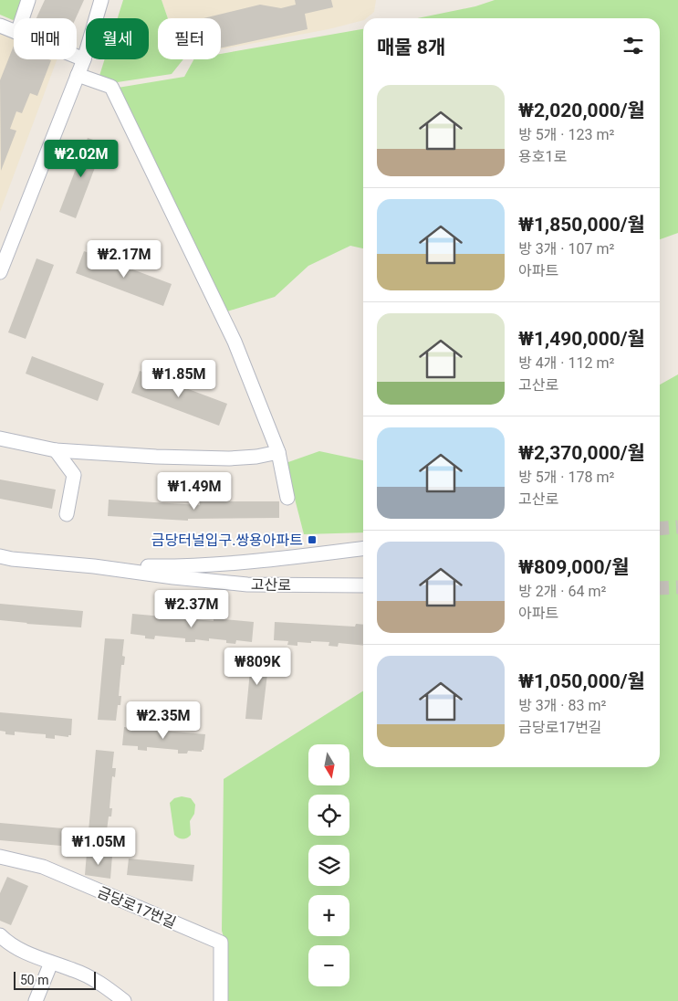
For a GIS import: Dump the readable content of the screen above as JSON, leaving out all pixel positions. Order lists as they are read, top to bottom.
{
  "streets": {
    "street": ["고산로", "금당로17번길"]
  },
  "places": {
    "transit": ["금당터널입구.쌍용아파트"]
  },
  "scale_bar": "50 m",
  "north": "bottom",
  "page": {
    "chip": ["매매", "월세", "필터"],
    "heading": "매물 8개",
    "list": [
      {
        "name": "₩2,020,000/월",
        "note": "방 5개 · 123 m² · 용호1로"
      },
      {
        "name": "₩1,850,000/월",
        "note": "방 3개 · 107 m² · 아파트"
      },
      {
        "name": "₩1,490,000/월",
        "note": "방 4개 · 112 m² · 고산로"
      },
      {
        "name": "₩2,370,000/월",
        "note": "방 5개 · 178 m² · 고산로"
      },
      {
        "name": "₩809,000/월",
        "note": "방 2개 · 64 m² · 아파트"
      },
      {
        "name": "₩1,050,000/월",
        "note": "방 3개 · 83 m² · 금당로17번길"
      }
    ],
    "price": [
      "₩2.02M",
      "₩2.17M",
      "₩1.85M",
      "₩1.49M",
      "₩2.37M",
      "₩809K",
      "₩2.35M",
      "₩1.05M"
    ],
    "map_buttons": ["+", "−"],
    "scale": "50 m"
  }
}
